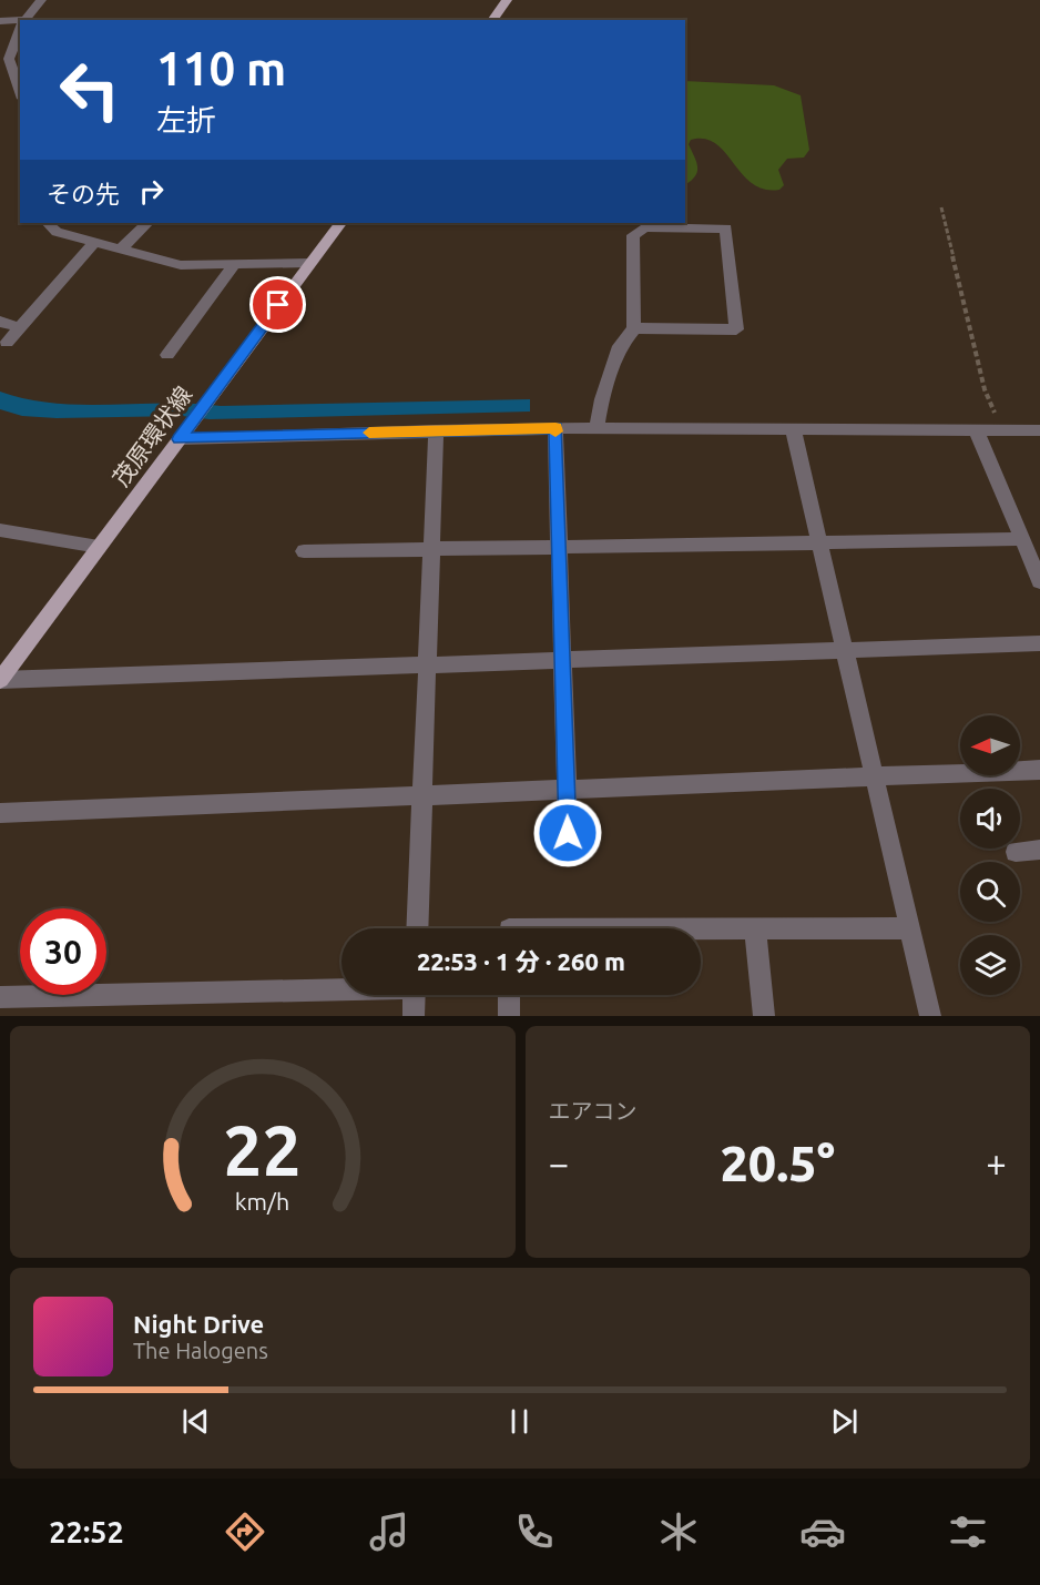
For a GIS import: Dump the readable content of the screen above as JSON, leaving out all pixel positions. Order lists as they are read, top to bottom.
{
  "streets": {
    "main road": ["茂原環状線"]
  },
  "north": "left",
  "page": {
    "turn": ["110 m", "左折"],
    "then": "その先",
    "limit": "30",
    "trip": "22:53 · 1 分 · 260 m",
    "tile": "エアコン",
    "heat": ["−", "20.5°", "+"],
    "song": ["Night Drive", "The Halogens"],
    "tabs": "22:52",
    "gauge": ["22", "km/h"]
  }
}
